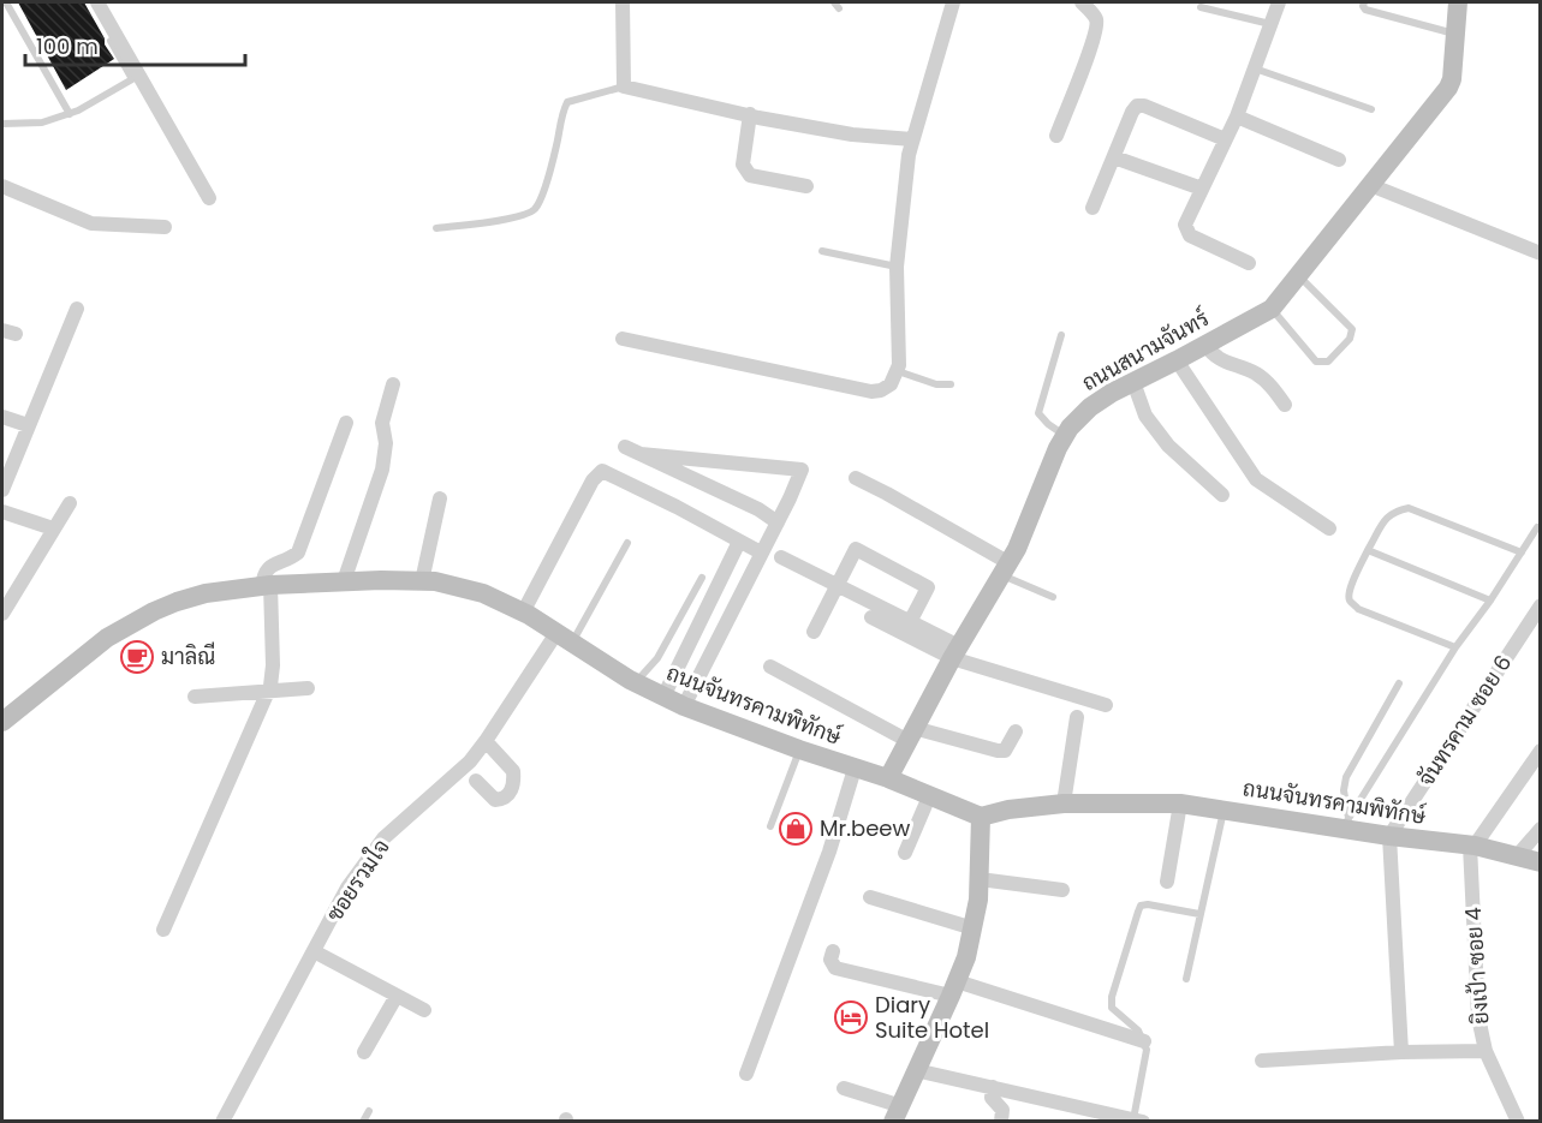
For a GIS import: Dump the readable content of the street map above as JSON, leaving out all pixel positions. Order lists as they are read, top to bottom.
{
  "streets": {
    "street": [
      "ถนนสนามจันทร์",
      "ถนนจันทรคามพิทักษ์",
      "จันทรคาม ซอย 6",
      "ซอยรวมใจ",
      "ยิงเป้า ซอย 4"
    ]
  },
  "crossings": [
    ["ถนนสนามจันทร์", "ถนนจันทรคามพิทักษ์"],
    ["ถนนจันทรคามพิทักษ์", "จันทรคาม ซอย 6"],
    ["ถนนจันทรคามพิทักษ์", "ซอยรวมใจ"],
    ["ถนนจันทรคามพิทักษ์", "ยิงเป้า ซอย 4"]
  ],
  "places": {
    "cafe": ["มาลิณี"],
    "shop": ["Mr.beew"],
    "hotel": ["Diary Suite Hotel"]
  },
  "scale_bar": "100 m"
}
